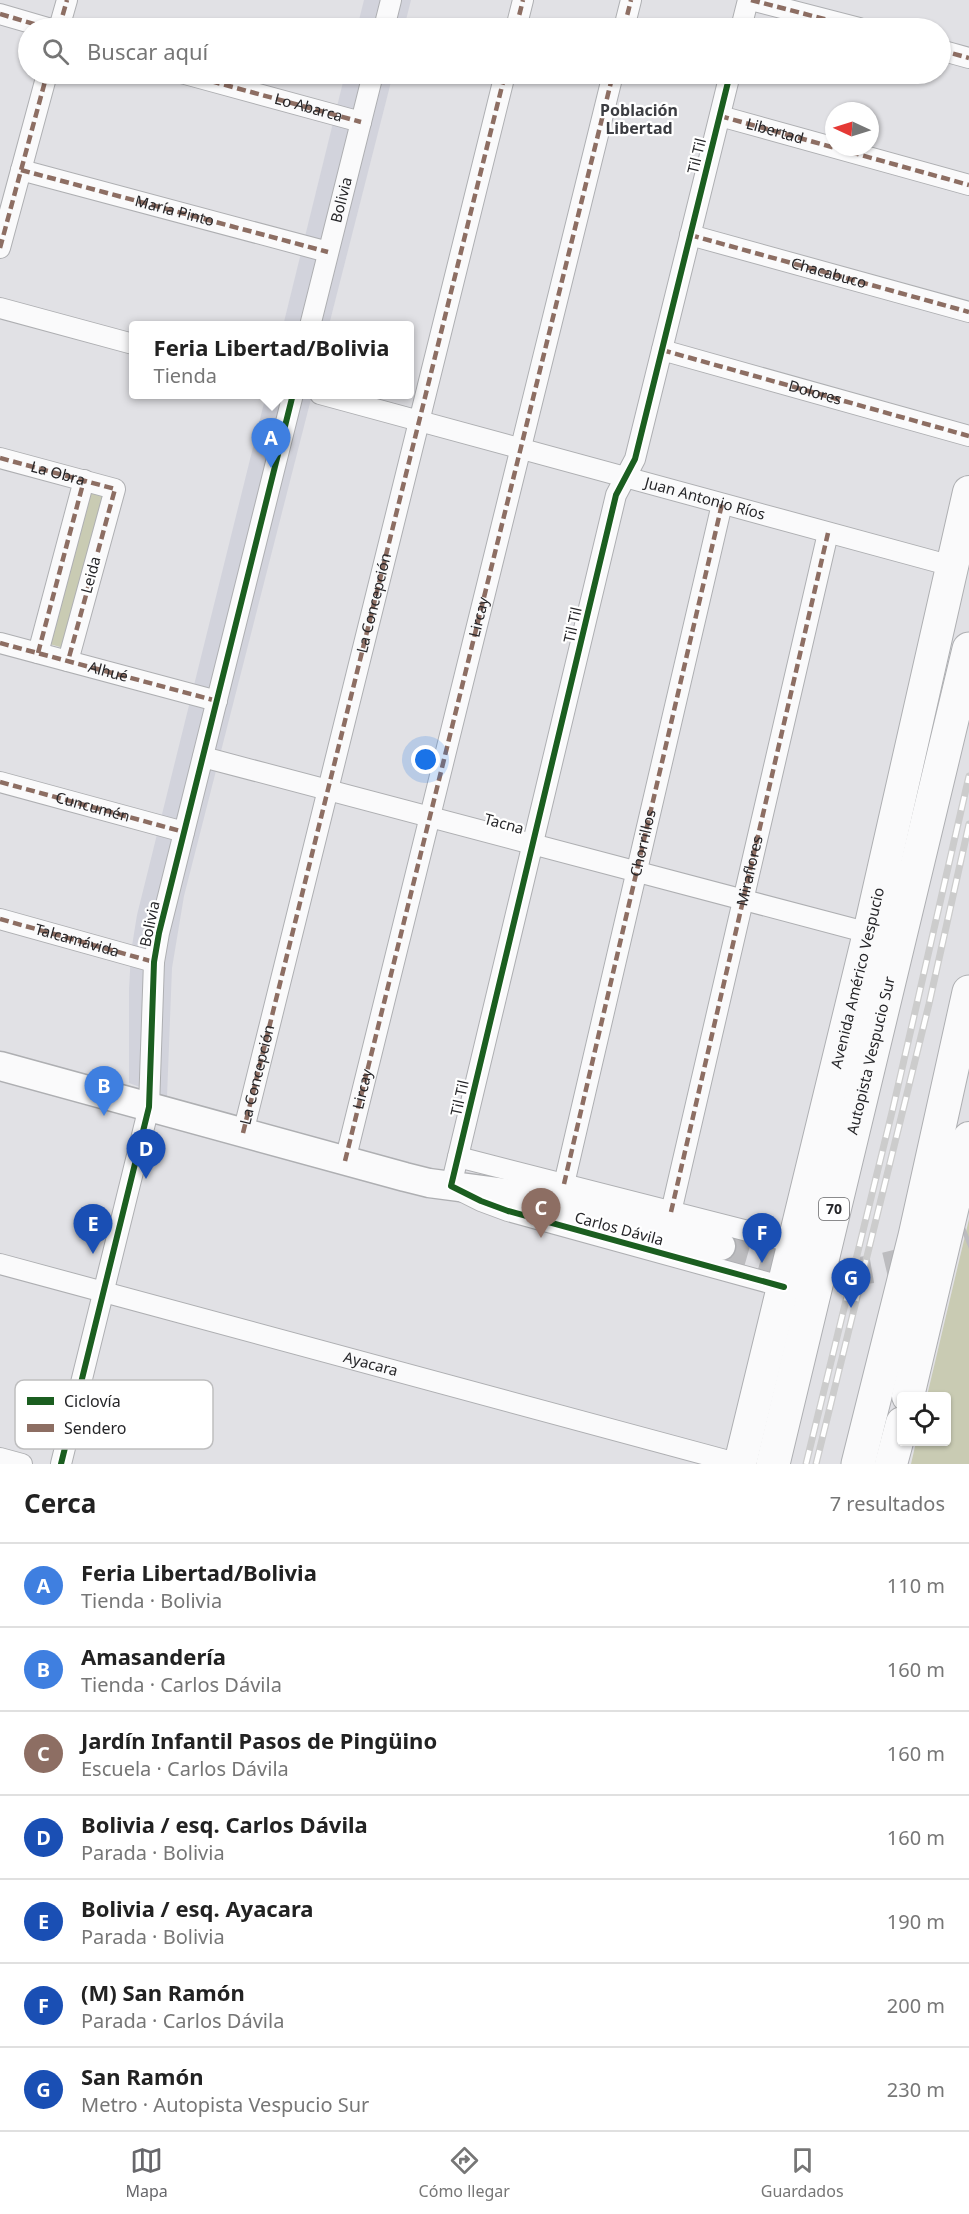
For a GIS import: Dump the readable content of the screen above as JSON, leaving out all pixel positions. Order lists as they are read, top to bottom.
{
  "streets": {
    "highway": ["Autopista Vespucio Sur", "70"],
    "main road": ["Avenida Américo Vespucio"],
    "street": [
      "Lo Abarca",
      "Libertad",
      "Til Til",
      "Bolivia",
      "María Pinto",
      "Chacabuco",
      "Dolores",
      "La Obra",
      "Juan Antonio Ríos",
      "Leida",
      "La Concepción",
      "Lircay",
      "Alhué",
      "Cuncumén",
      "Tacna",
      "Chorrillos",
      "Miraflores",
      "Talcamávida",
      "Carlos Dávila",
      "Ayacara"
    ]
  },
  "crossings": [
    ["Lo Abarca", "Bolivia"],
    ["Libertad", "Til Til"],
    ["Til Til", "Chacabuco"],
    ["Til Til", "Dolores"],
    ["Til Til", "Juan Antonio Ríos"],
    ["Til Til", "Tacna"],
    ["Til Til", "Carlos Dávila"],
    ["Bolivia", "María Pinto"],
    ["Bolivia", "Alhué"],
    ["Bolivia", "Cuncumén"],
    ["Bolivia", "Tacna"],
    ["Bolivia", "Talcamávida"],
    ["Bolivia", "Carlos Dávila"],
    ["Bolivia", "Ayacara"],
    ["La Obra", "Leida"],
    ["Juan Antonio Ríos", "La Concepción"],
    ["Juan Antonio Ríos", "Lircay"],
    ["Juan Antonio Ríos", "Chorrillos"],
    ["Juan Antonio Ríos", "Miraflores"],
    ["Juan Antonio Ríos", "Avenida Américo Vespucio"],
    ["Leida", "Alhué"],
    ["La Concepción", "Tacna"],
    ["La Concepción", "Carlos Dávila"],
    ["Lircay", "Tacna"],
    ["Lircay", "Carlos Dávila"],
    ["Tacna", "Chorrillos"],
    ["Tacna", "Miraflores"],
    ["Tacna", "Avenida Américo Vespucio"],
    ["Chorrillos", "Carlos Dávila"],
    ["Miraflores", "Carlos Dávila"],
    ["Avenida Américo Vespucio", "Carlos Dávila"],
    ["Avenida Américo Vespucio", "Ayacara"]
  ],
  "districts": ["Población Libertad"],
  "legend": ["Ciclovía", "Sendero"],
  "north": "left",
  "page": {
    "search": "Buscar aquí",
    "popup": ["Feria Libertad/Bolivia", "Tienda"],
    "pins": [
      "A",
      "B",
      "D",
      "C",
      "E",
      "F",
      "G"
    ],
    "heading": ["Cerca", "7 resultados"],
    "list": [
      {
        "mark": "A",
        "name": "Feria Libertad/Bolivia",
        "note": "Tienda · Bolivia",
        "value": "110 m"
      },
      {
        "mark": "B",
        "name": "Amasandería",
        "note": "Tienda · Carlos Dávila",
        "value": "160 m"
      },
      {
        "mark": "C",
        "name": "Jardín Infantil Pasos de Pingüino",
        "note": "Escuela · Carlos Dávila",
        "value": "160 m"
      },
      {
        "mark": "D",
        "name": "Bolivia / esq. Carlos Dávila",
        "note": "Parada · Bolivia",
        "value": "160 m"
      },
      {
        "mark": "E",
        "name": "Bolivia / esq. Ayacara",
        "note": "Parada · Bolivia",
        "value": "190 m"
      },
      {
        "mark": "F",
        "name": "(M) San Ramón",
        "note": "Parada · Carlos Dávila",
        "value": "200 m"
      },
      {
        "mark": "G",
        "name": "San Ramón",
        "note": "Metro · Autopista Vespucio Sur",
        "value": "230 m"
      }
    ],
    "nav": ["Mapa", "Cómo llegar", "Guardados"]
  }
}
